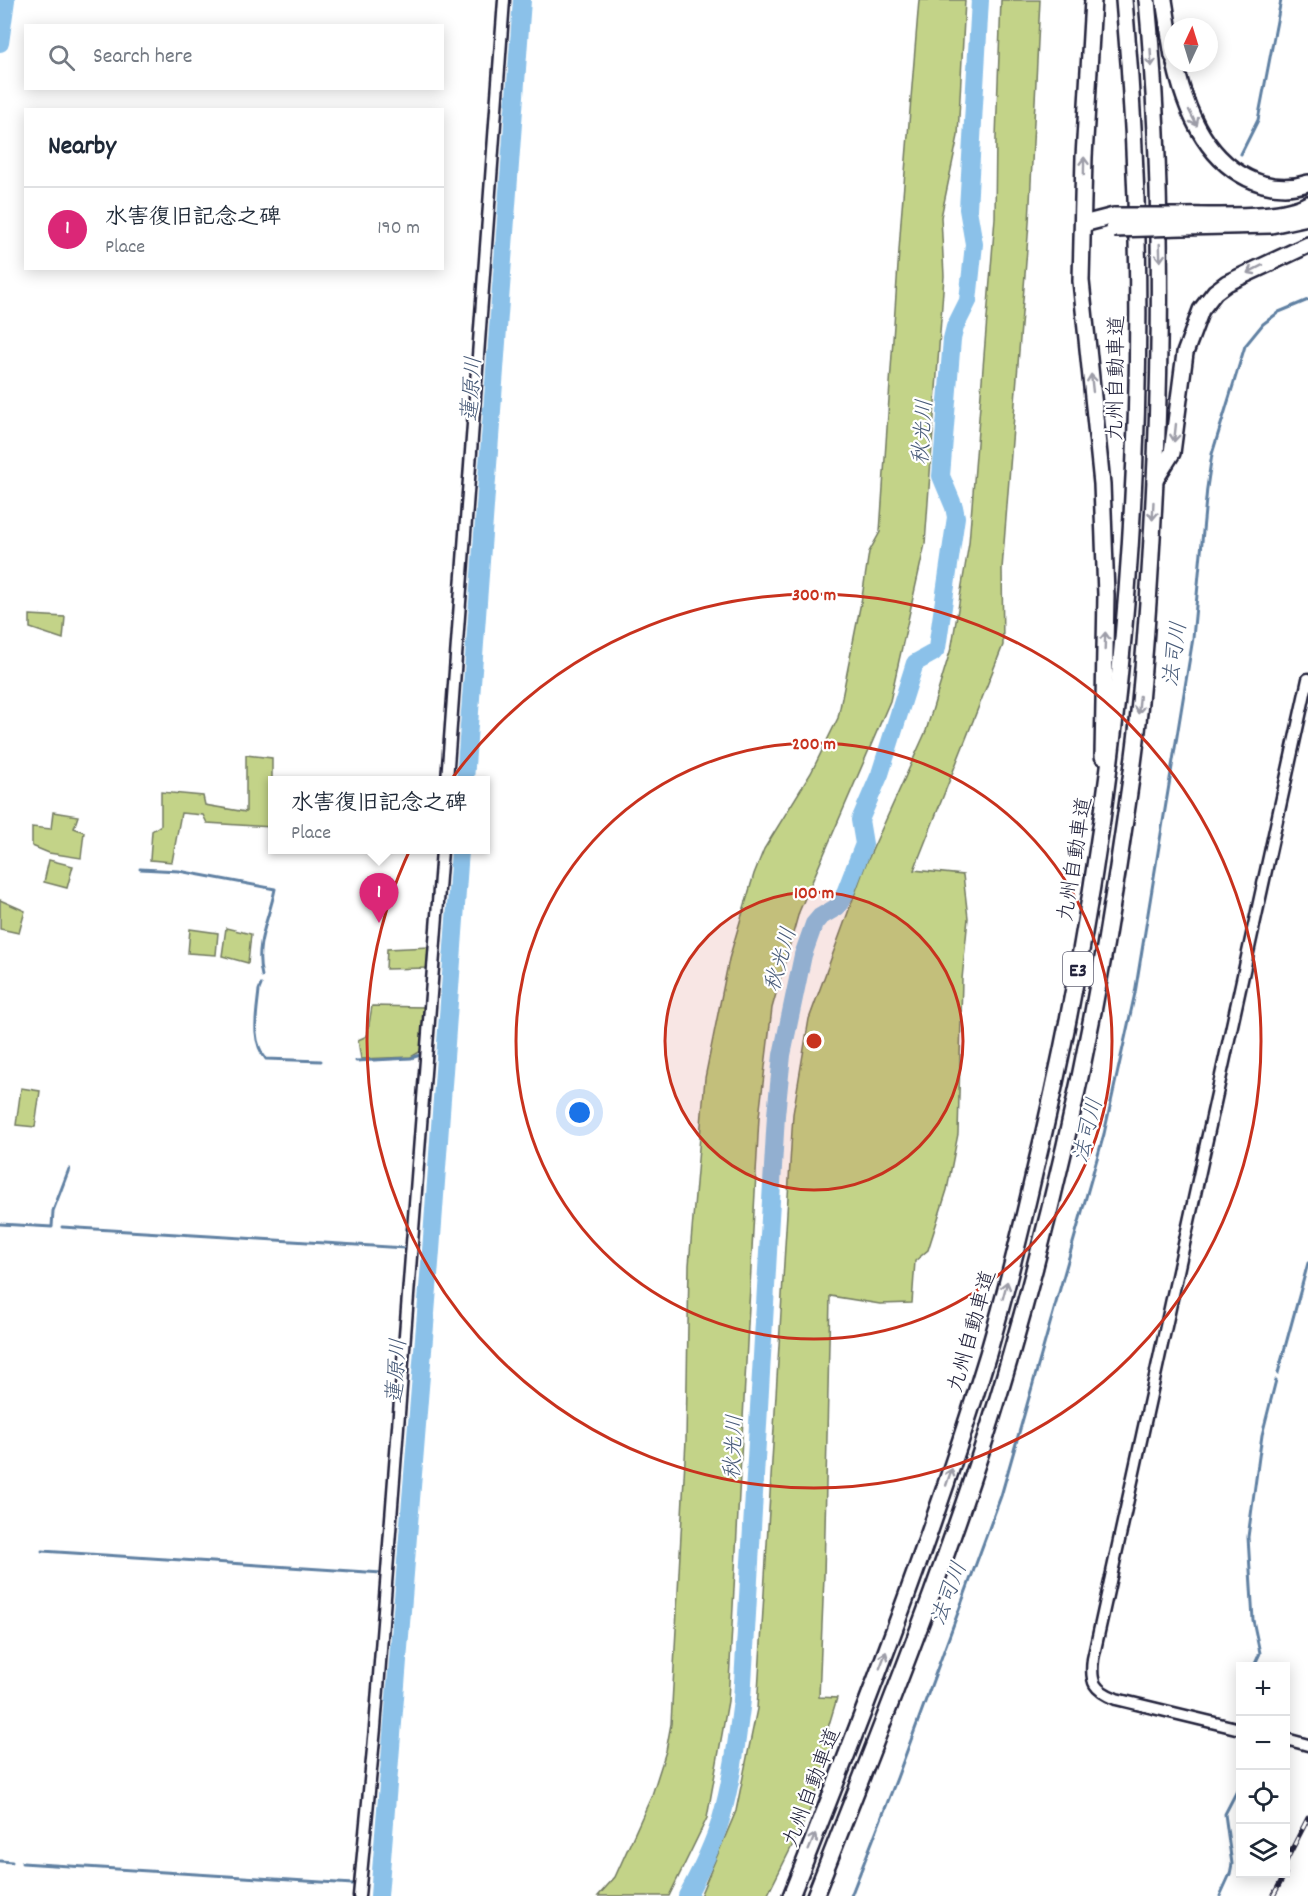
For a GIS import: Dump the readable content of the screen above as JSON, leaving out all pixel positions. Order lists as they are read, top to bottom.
{
  "streets": {
    "highway": ["九州自動車道", "E3"]
  },
  "water": ["蓮原川", "秋光川", "法司川"],
  "north": "top",
  "page": {
    "search": "Search here",
    "heading": "Nearby",
    "list": [
      {
        "mark": "1",
        "name": "水害復旧記念之碑",
        "note": "Place",
        "value": "190 m"
      }
    ],
    "popup": ["水害復旧記念之碑", "Place"],
    "pins": "1",
    "map_buttons": ["+", "−"]
  },
  "rings": ["300 m", "200 m", "100 m"]
}
